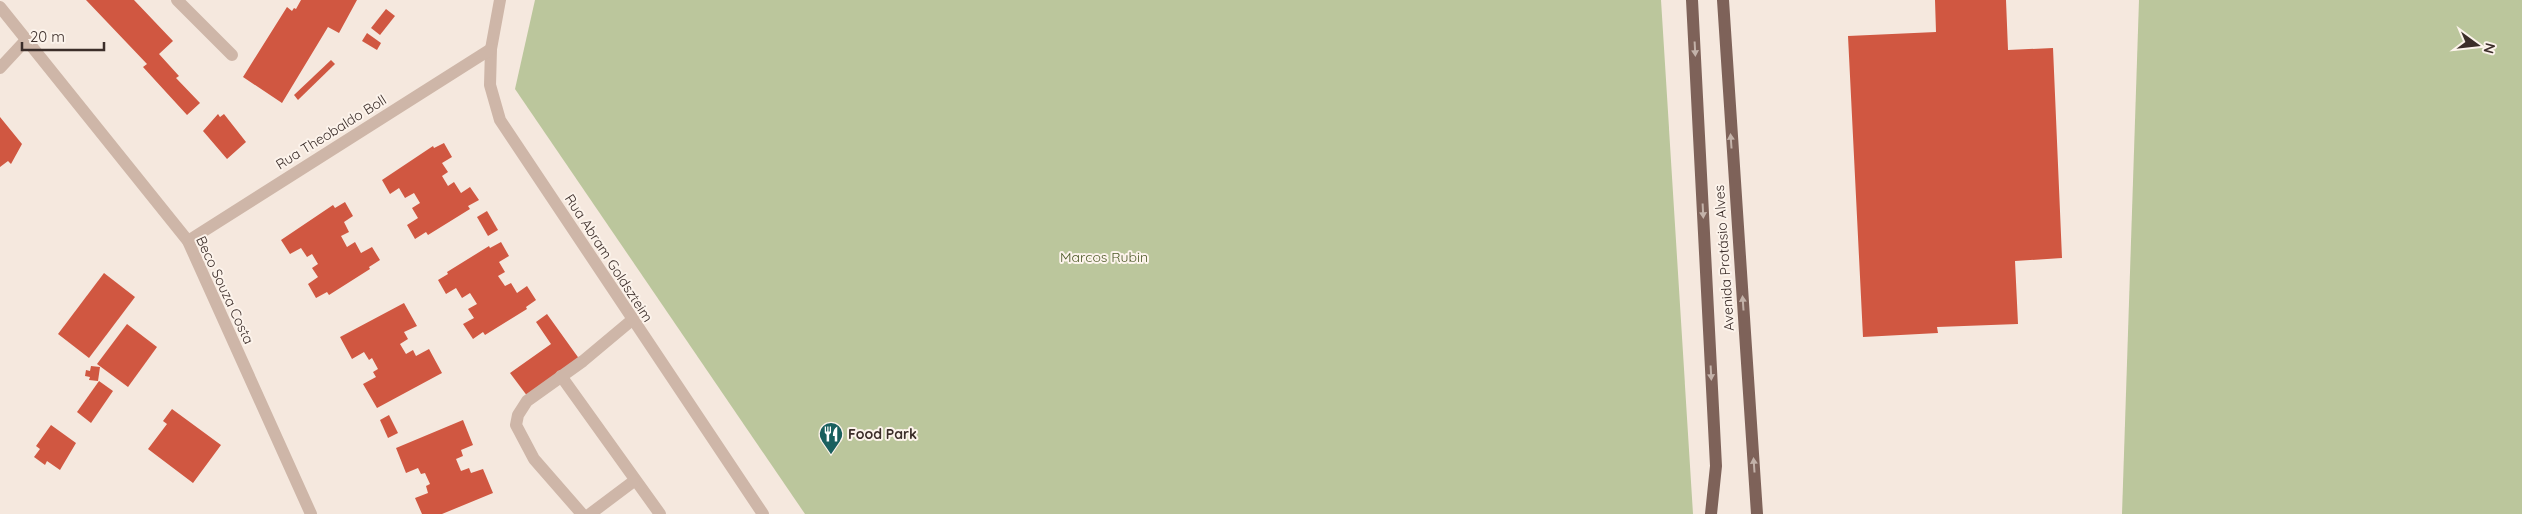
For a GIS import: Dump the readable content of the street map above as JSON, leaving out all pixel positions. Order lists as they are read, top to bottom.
{
  "streets": {
    "main road": ["Avenida Protásio Alves"],
    "street": ["Rua Theobaldo Boll", "Rua Abram Goldszteim", "Beco Souza Costa"]
  },
  "crossings": [
    ["Rua Theobaldo Boll", "Rua Abram Goldszteim"],
    ["Rua Theobaldo Boll", "Beco Souza Costa"]
  ],
  "parks": ["Marcos Rubin"],
  "places": {
    "restaurant": ["Food Park"]
  },
  "scale_bar": "20 m",
  "north": "right"
}
